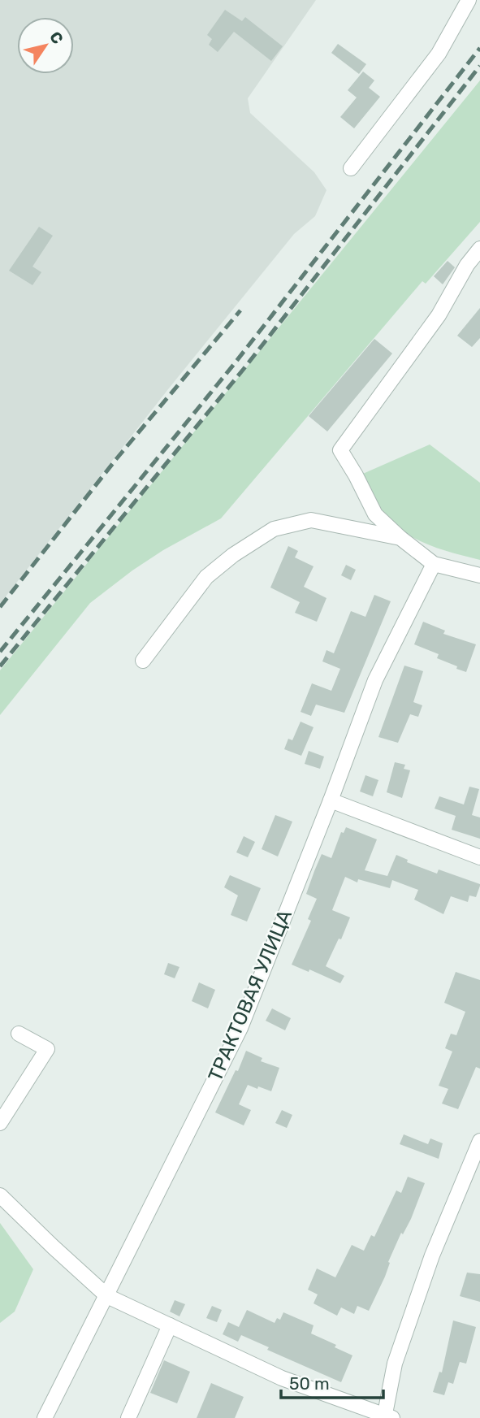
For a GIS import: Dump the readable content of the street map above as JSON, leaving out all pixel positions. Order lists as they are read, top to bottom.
{
  "streets": {
    "street": ["ТРАКТОВАЯ УЛИЦА"]
  },
  "scale_bar": "50 m",
  "north": "top right"
}
